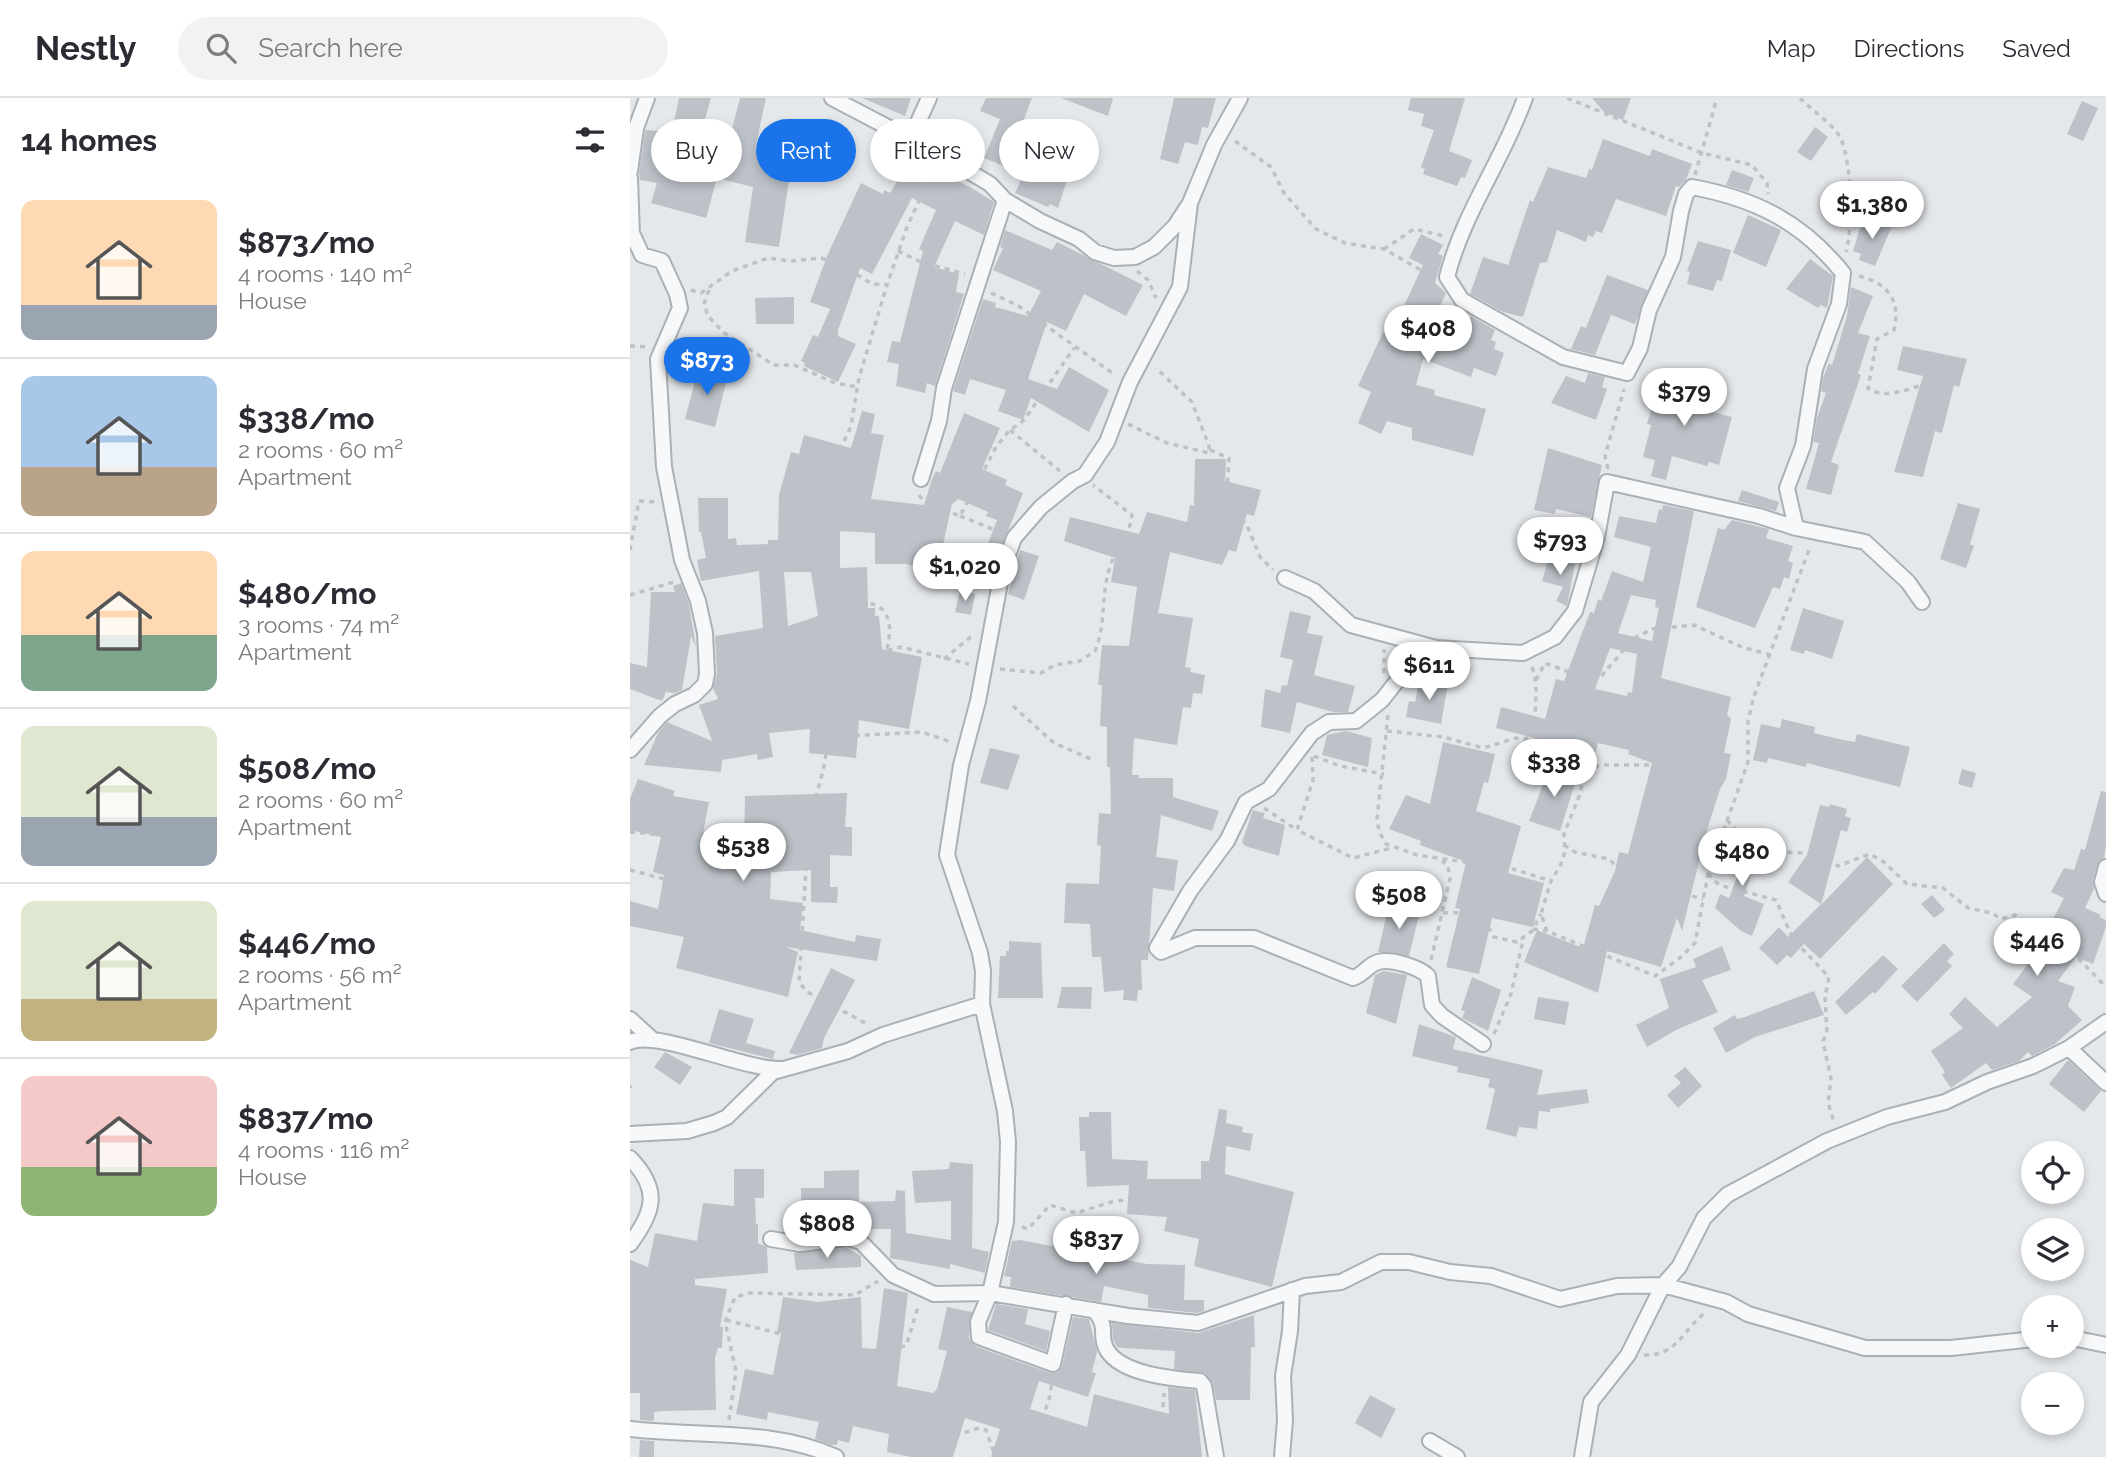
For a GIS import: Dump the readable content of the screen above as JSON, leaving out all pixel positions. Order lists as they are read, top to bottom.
{
  "page": {
    "header": "Nestly",
    "search": "Search here",
    "nav": ["Map", "Directions", "Saved"],
    "heading": "14 homes",
    "chip": [
      "Buy",
      "Rent",
      "Filters",
      "New"
    ],
    "price": [
      "$1,380",
      "$408",
      "$873",
      "$379",
      "$793",
      "$1,020",
      "$611",
      "$338",
      "$538",
      "$480",
      "$508",
      "$446",
      "$808",
      "$837"
    ],
    "list": [
      {
        "name": "$873/mo",
        "note": "4 rooms · 140 m² · House"
      },
      {
        "name": "$338/mo",
        "note": "2 rooms · 60 m² · Apartment"
      },
      {
        "name": "$480/mo",
        "note": "3 rooms · 74 m² · Apartment"
      },
      {
        "name": "$508/mo",
        "note": "2 rooms · 60 m² · Apartment"
      },
      {
        "name": "$446/mo",
        "note": "2 rooms · 56 m² · Apartment"
      },
      {
        "name": "$837/mo",
        "note": "4 rooms · 116 m² · House"
      }
    ],
    "map_buttons": ["+", "−"]
  }
}
